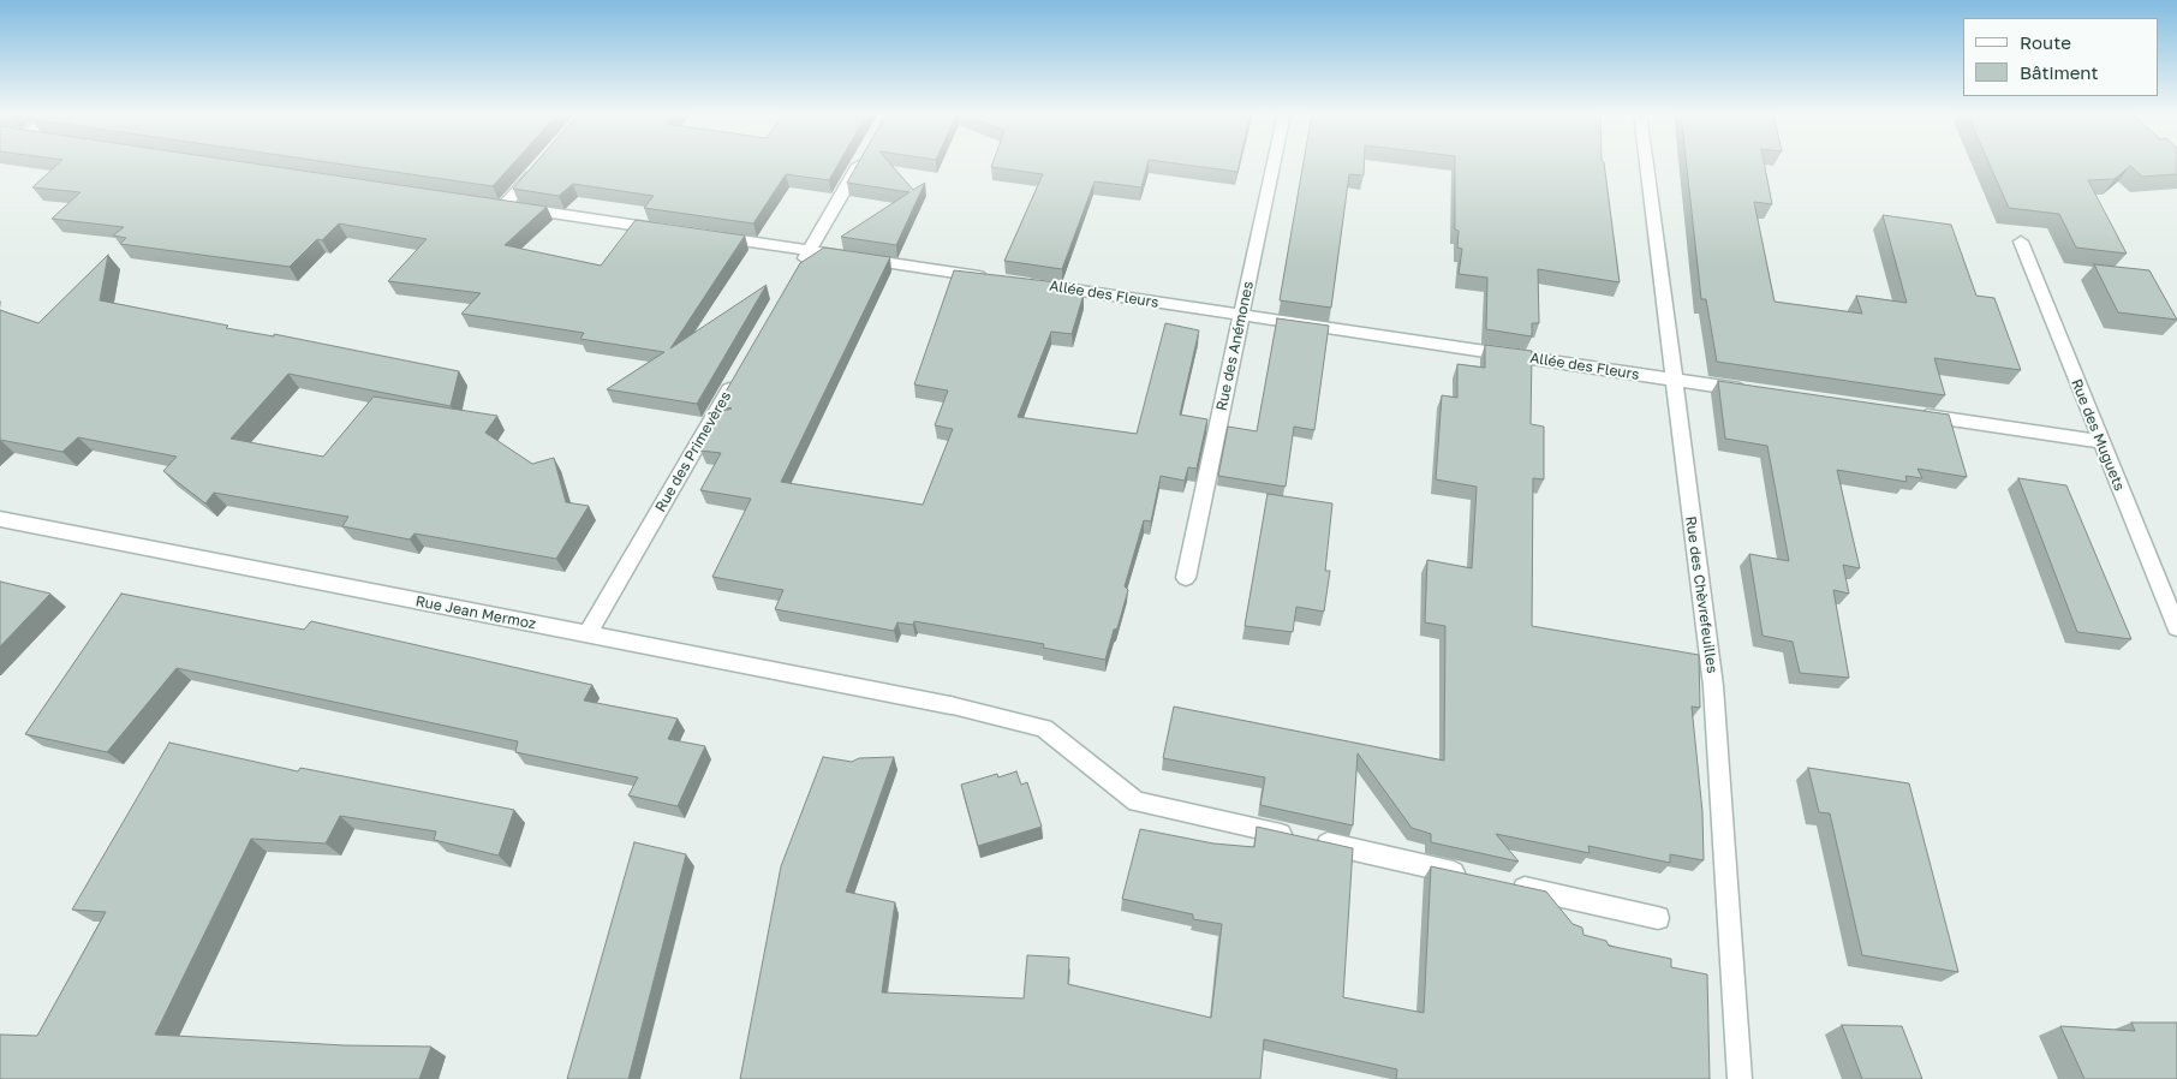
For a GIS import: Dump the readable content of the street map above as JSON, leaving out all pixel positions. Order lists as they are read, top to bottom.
{
  "streets": {
    "street": [
      "Allée des Fleurs",
      "Rue des Anémones",
      "Rue des Muguets",
      "Rue des Primevères",
      "Rue des Chèvrefeuilles",
      "Rue Jean Mermoz"
    ]
  },
  "crossings": [
    ["Allée des Fleurs", "Rue des Anémones"],
    ["Allée des Fleurs", "Rue des Chèvrefeuilles"],
    ["Rue des Primevères", "Rue Jean Mermoz"]
  ],
  "legend": ["Route", "Bâtiment"]
}
